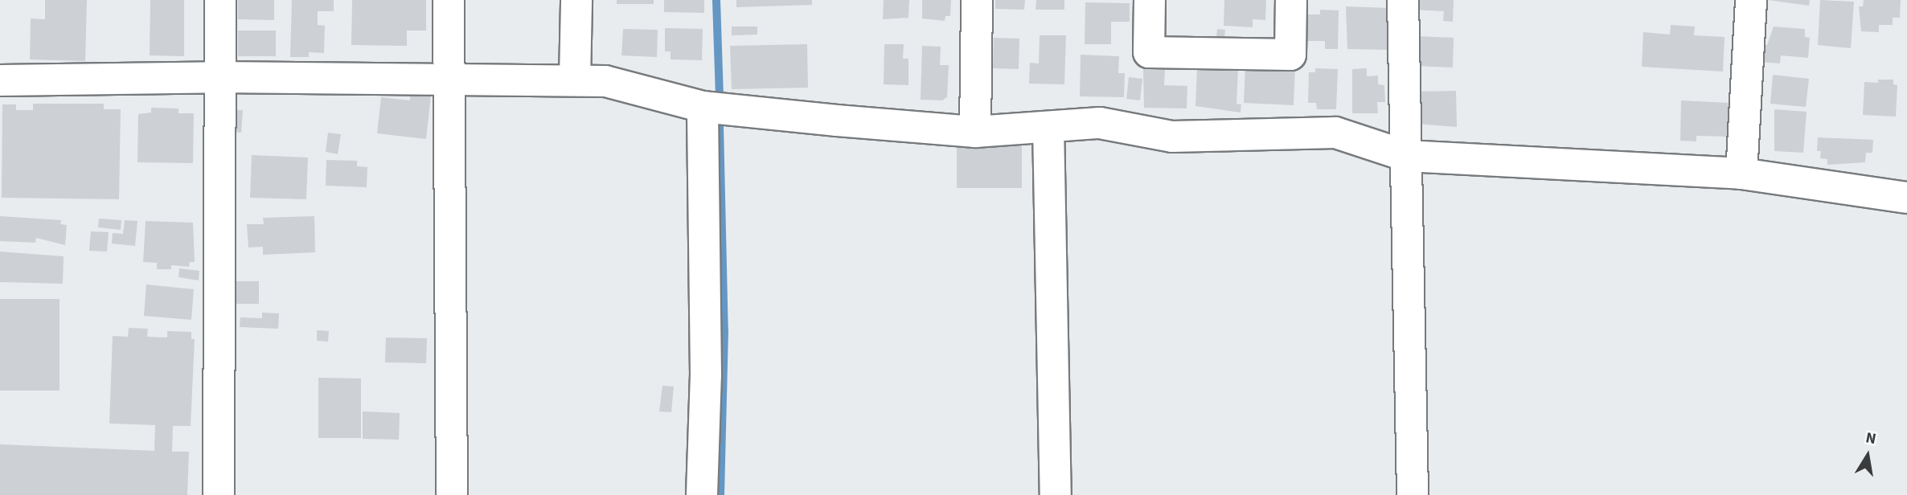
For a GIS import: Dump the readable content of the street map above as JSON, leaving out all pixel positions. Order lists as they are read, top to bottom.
{
  "north": "top"
}
